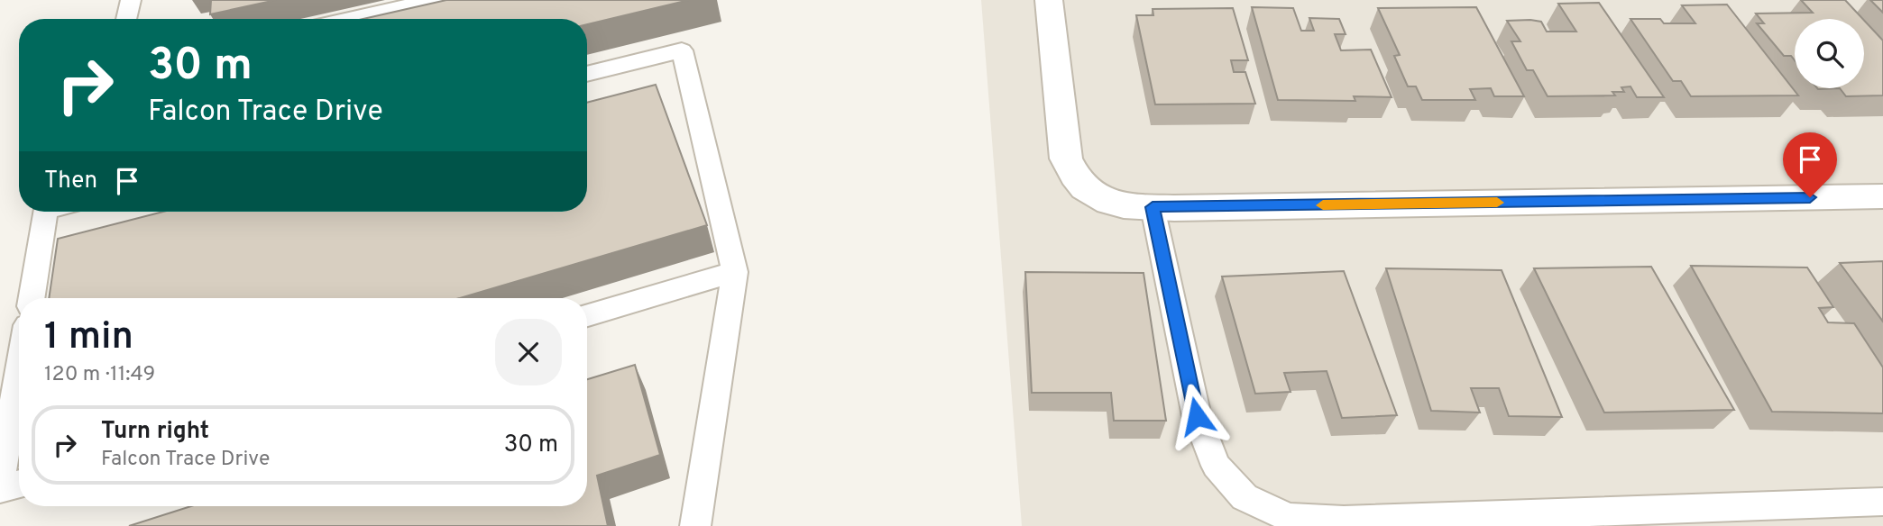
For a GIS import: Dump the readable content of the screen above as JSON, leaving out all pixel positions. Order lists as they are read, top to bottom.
{
  "page": {
    "turn": ["30 m", "Falcon Trace Drive"],
    "then": "Then",
    "heading": ["1 min", "120 m · 11:49"],
    "list": [
      {
        "name": "Turn right",
        "note": "Falcon Trace Drive",
        "value": "30 m"
      }
    ]
  }
}
